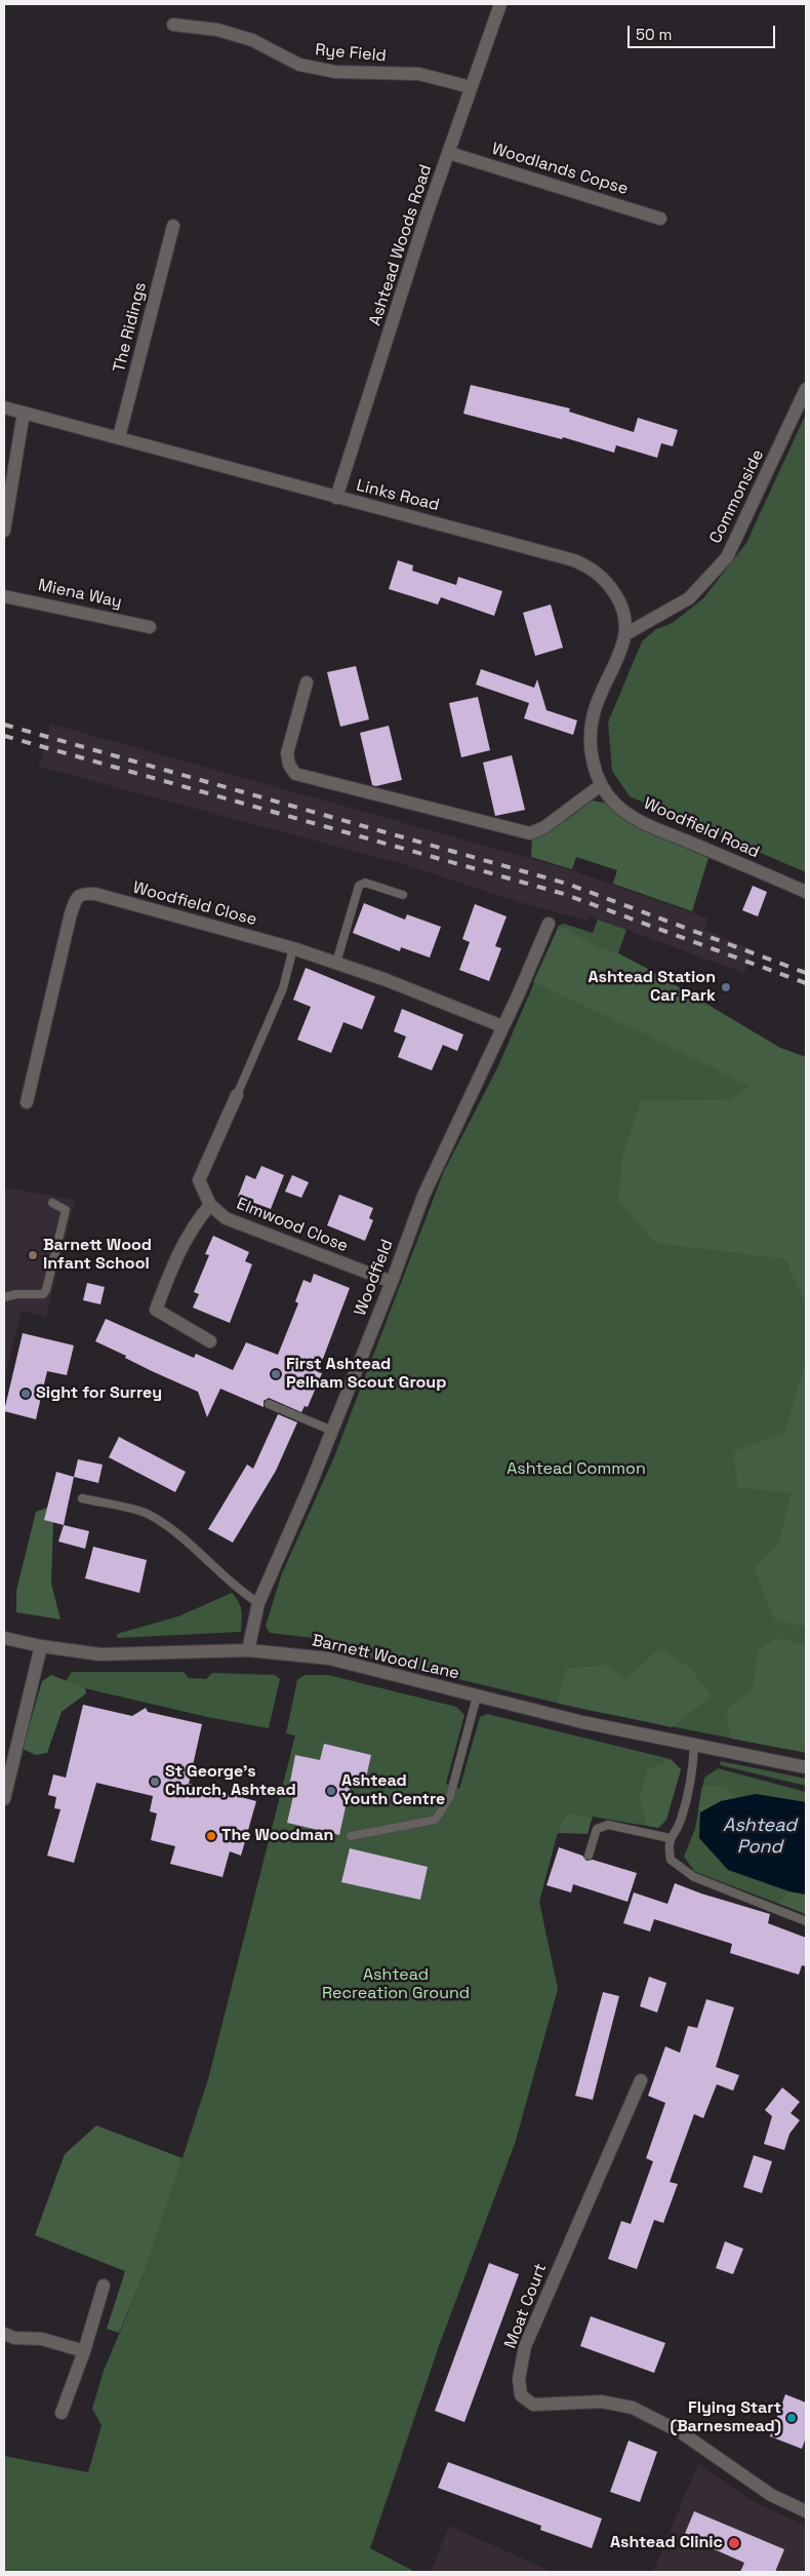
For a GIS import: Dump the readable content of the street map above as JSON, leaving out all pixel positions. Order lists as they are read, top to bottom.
{
  "streets": {
    "street": [
      "Rye Field",
      "Woodlands Copse",
      "Ashtead Woods Road",
      "The Ridings",
      "Links Road",
      "Commonside",
      "Miena Way",
      "Woodfield Road",
      "Woodfield Close",
      "Elmwood Close",
      "Woodfield",
      "Barnett Wood Lane",
      "Moat Court"
    ]
  },
  "crossings": [
    ["Rye Field", "Ashtead Woods Road"],
    ["Woodlands Copse", "Ashtead Woods Road"],
    ["Ashtead Woods Road", "Links Road"],
    ["The Ridings", "Links Road"],
    ["Links Road", "Commonside"],
    ["Links Road", "Woodfield Road"],
    ["Woodfield Close", "Woodfield"],
    ["Elmwood Close", "Woodfield"],
    ["Woodfield", "Barnett Wood Lane"]
  ],
  "water": ["Ashtead Pond"],
  "parks": ["Ashtead Common", "Ashtead Recreation Ground"],
  "places": [
    "Ashtead Station Car Park",
    "Barnett Wood Infant School",
    "First Ashtead Pelham Scout Group",
    "Sight for Surrey",
    "St George's Church, Ashtead",
    "Ashtead Youth Centre",
    "The Woodman",
    "Flying Start (Barnesmead)",
    "Ashtead Clinic"
  ],
  "scale_bar": "50 m"
}
